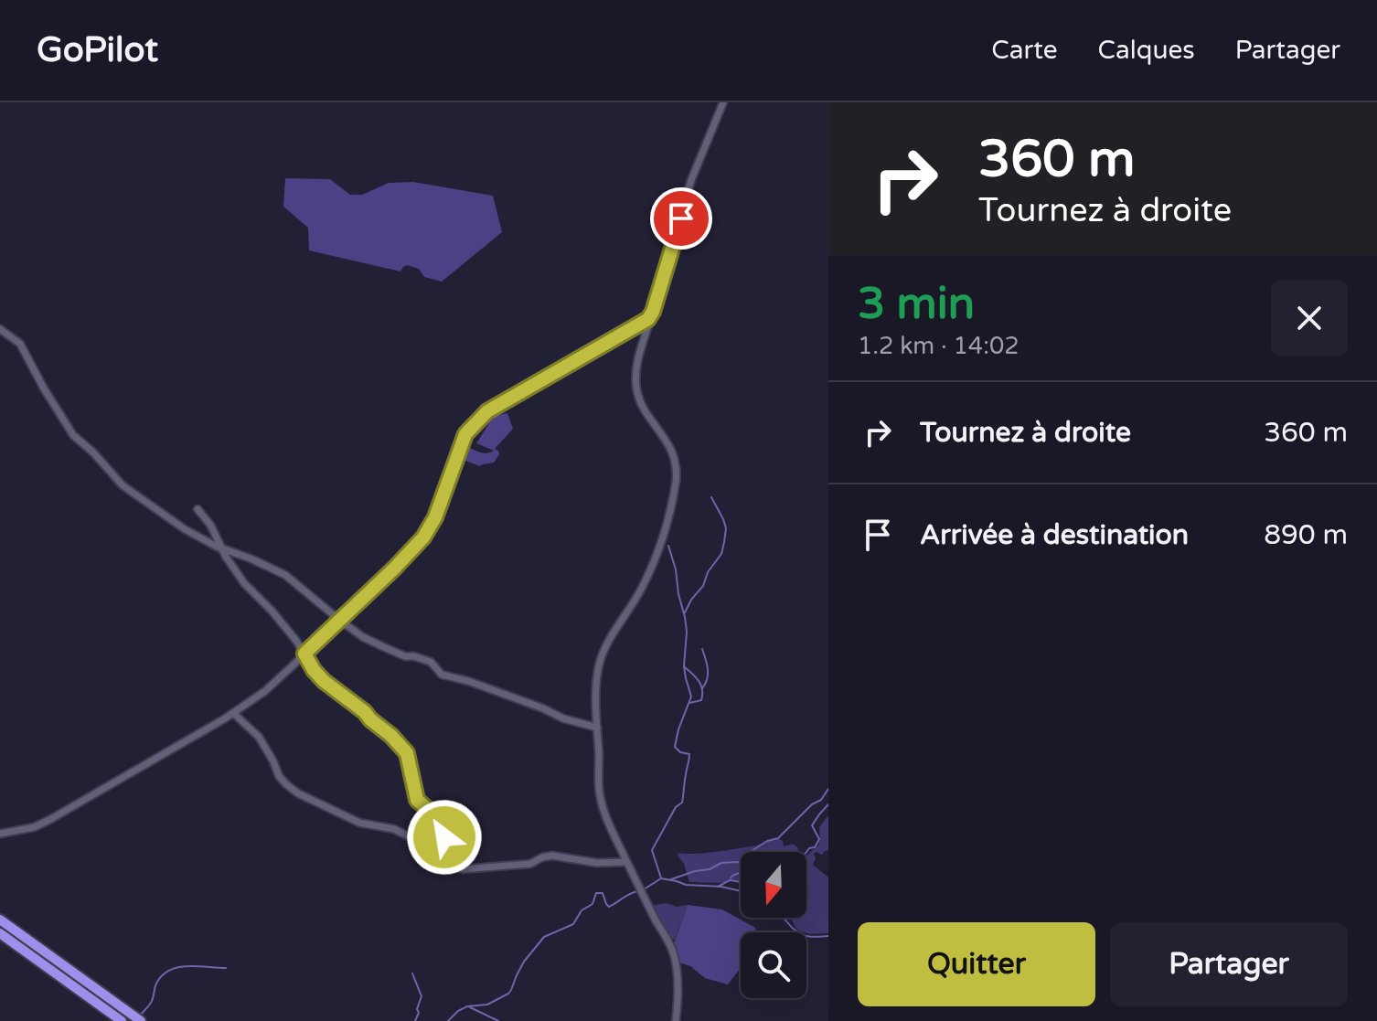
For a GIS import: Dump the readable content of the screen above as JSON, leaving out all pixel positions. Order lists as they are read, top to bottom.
{
  "north": "bottom",
  "page": {
    "header": "GoPilot",
    "nav": ["Carte", "Calques", "Partager"],
    "turn": ["360 m", "Tournez à droite"],
    "heading": ["3 min", "1.2 km · 14:02"],
    "list": [
      {
        "name": "Tournez à droite",
        "value": "360 m"
      },
      {
        "name": "Arrivée à destination",
        "value": "890 m"
      }
    ],
    "buttons": ["Quitter", "Partager"]
  }
}
